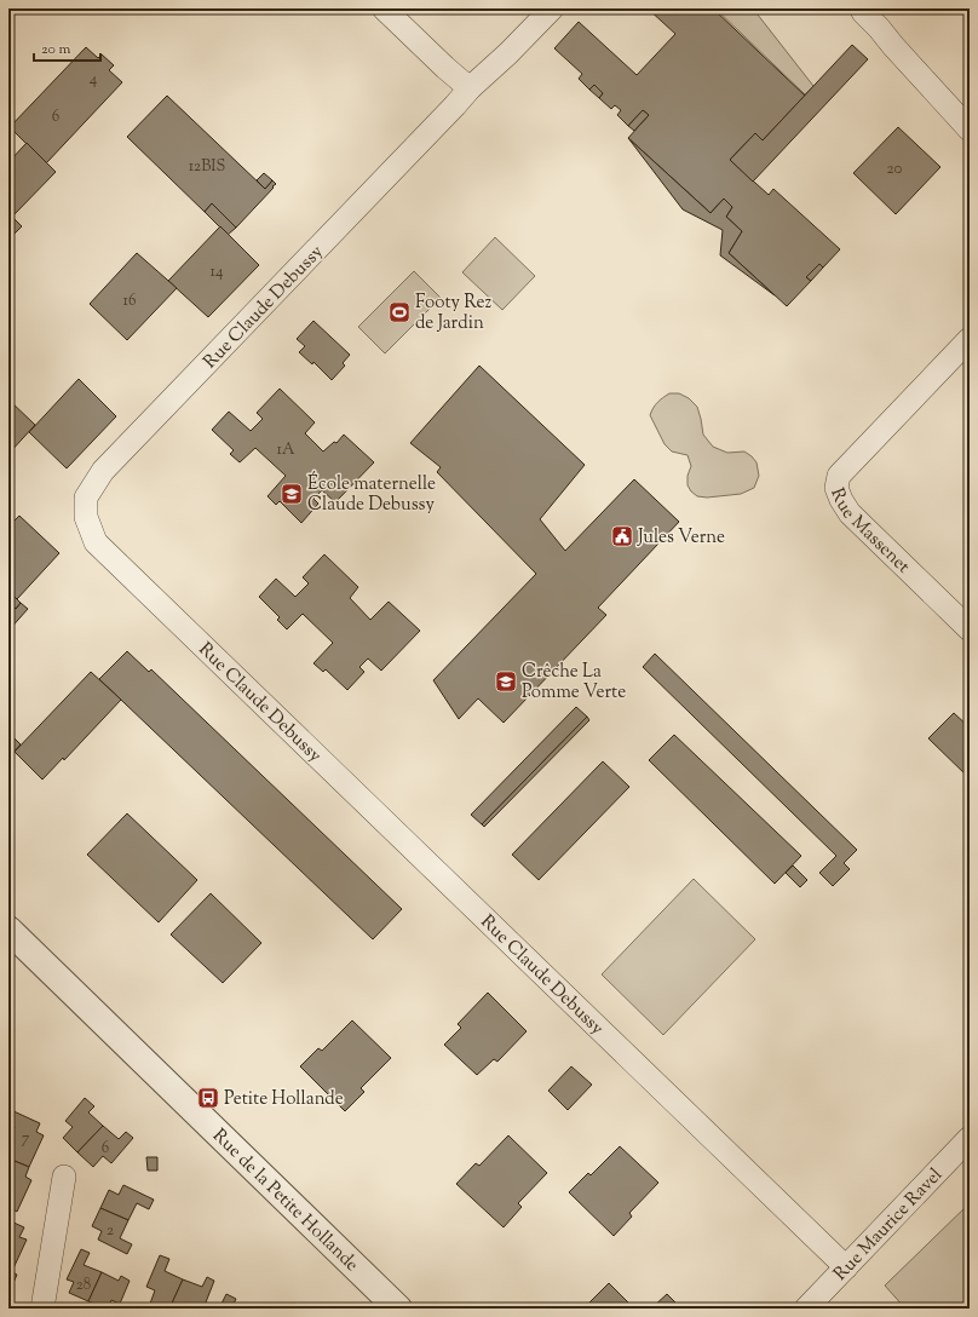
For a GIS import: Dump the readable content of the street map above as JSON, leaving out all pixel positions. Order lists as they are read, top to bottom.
{
  "streets": {
    "street": [
      "Rue Claude Debussy",
      "Rue Massenet",
      "Rue de la Petite Hollande",
      "Rue Maurice Ravel"
    ]
  },
  "crossings": [
    ["Rue Claude Debussy", "Rue Maurice Ravel"]
  ],
  "places": {
    "sports": ["Footy Rez de Jardin"],
    "school or university": ["École maternelle Claude Debussy", "Crêche La Pomme Verte"],
    "public building": ["Jules Verne"],
    "bus stop": ["Petite Hollande"]
  },
  "house_numbers": [
    "4",
    "6",
    "12BIS",
    "20",
    "14",
    "16",
    "1A",
    "7",
    "6",
    "2",
    "28"
  ],
  "scale_bar": "20 m"
}
